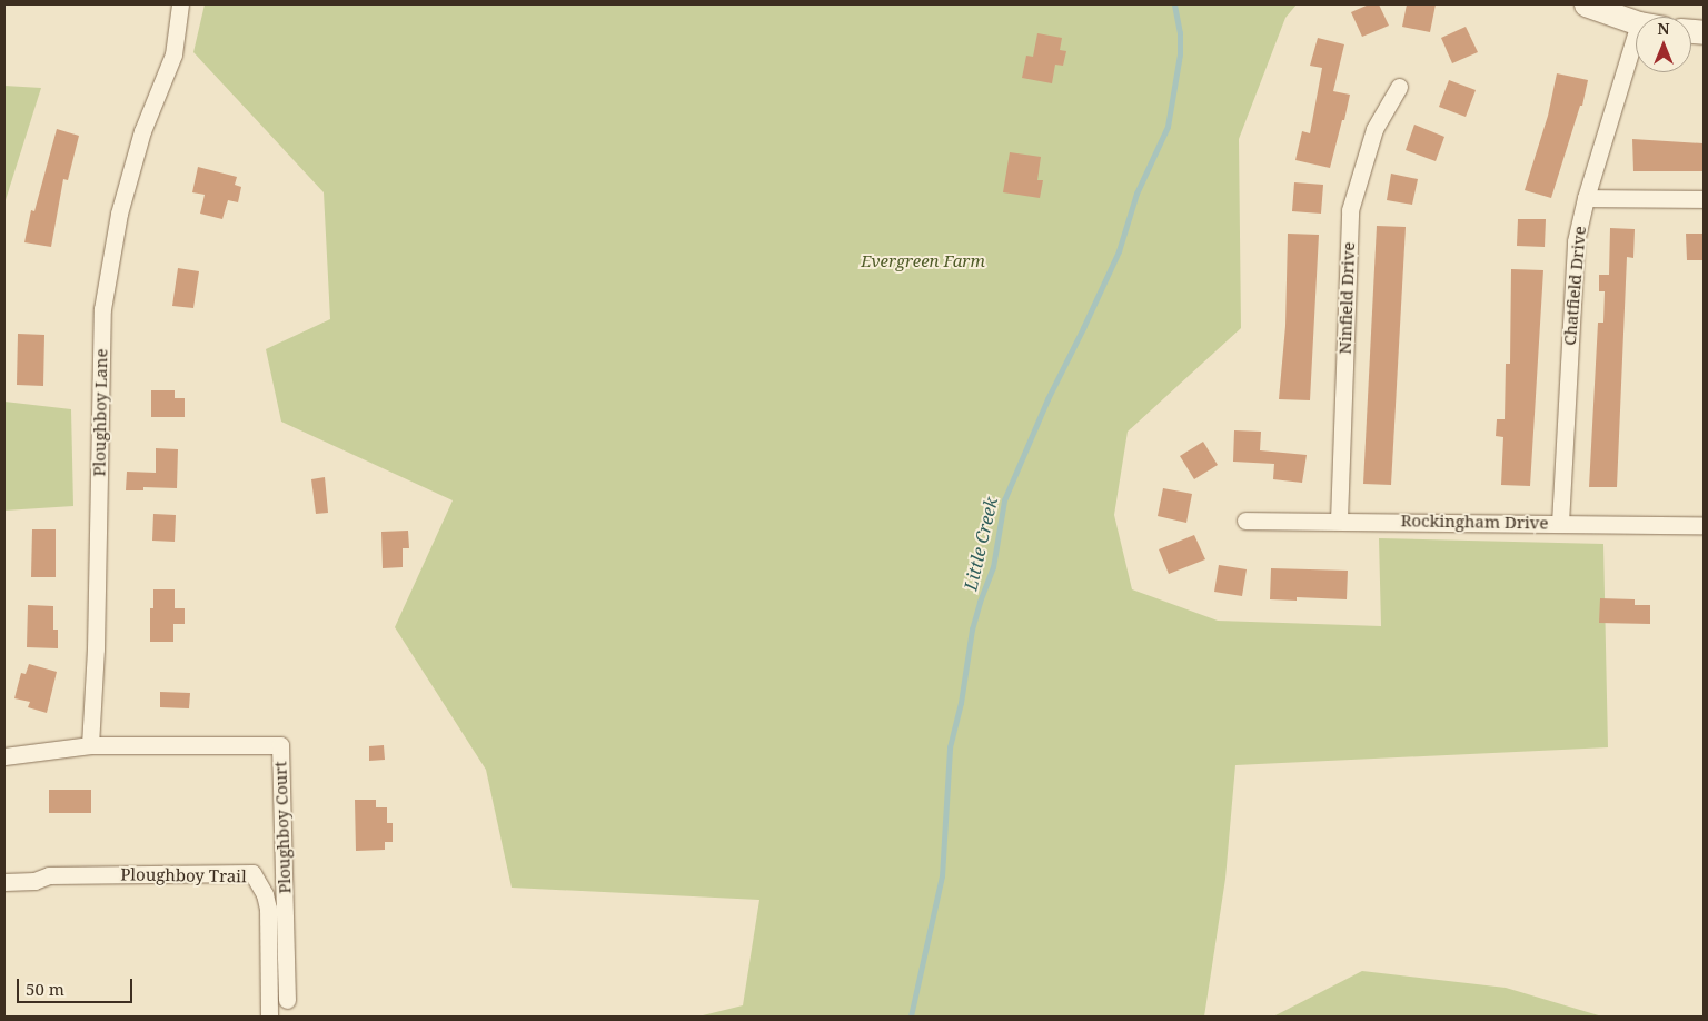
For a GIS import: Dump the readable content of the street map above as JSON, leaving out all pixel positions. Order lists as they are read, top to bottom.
{
  "streets": {
    "street": [
      "Chatfield Drive",
      "Ninfield Drive",
      "Ploughboy Lane",
      "Rockingham Drive",
      "Ploughboy Court",
      "Ploughboy Trail"
    ]
  },
  "crossings": [
    ["Chatfield Drive", "Rockingham Drive"],
    ["Ninfield Drive", "Rockingham Drive"],
    ["Ploughboy Lane", "Ploughboy Court"]
  ],
  "water": ["Little Creek"],
  "parks": ["Evergreen Farm"],
  "scale_bar": "50 m",
  "north": "top"
}
